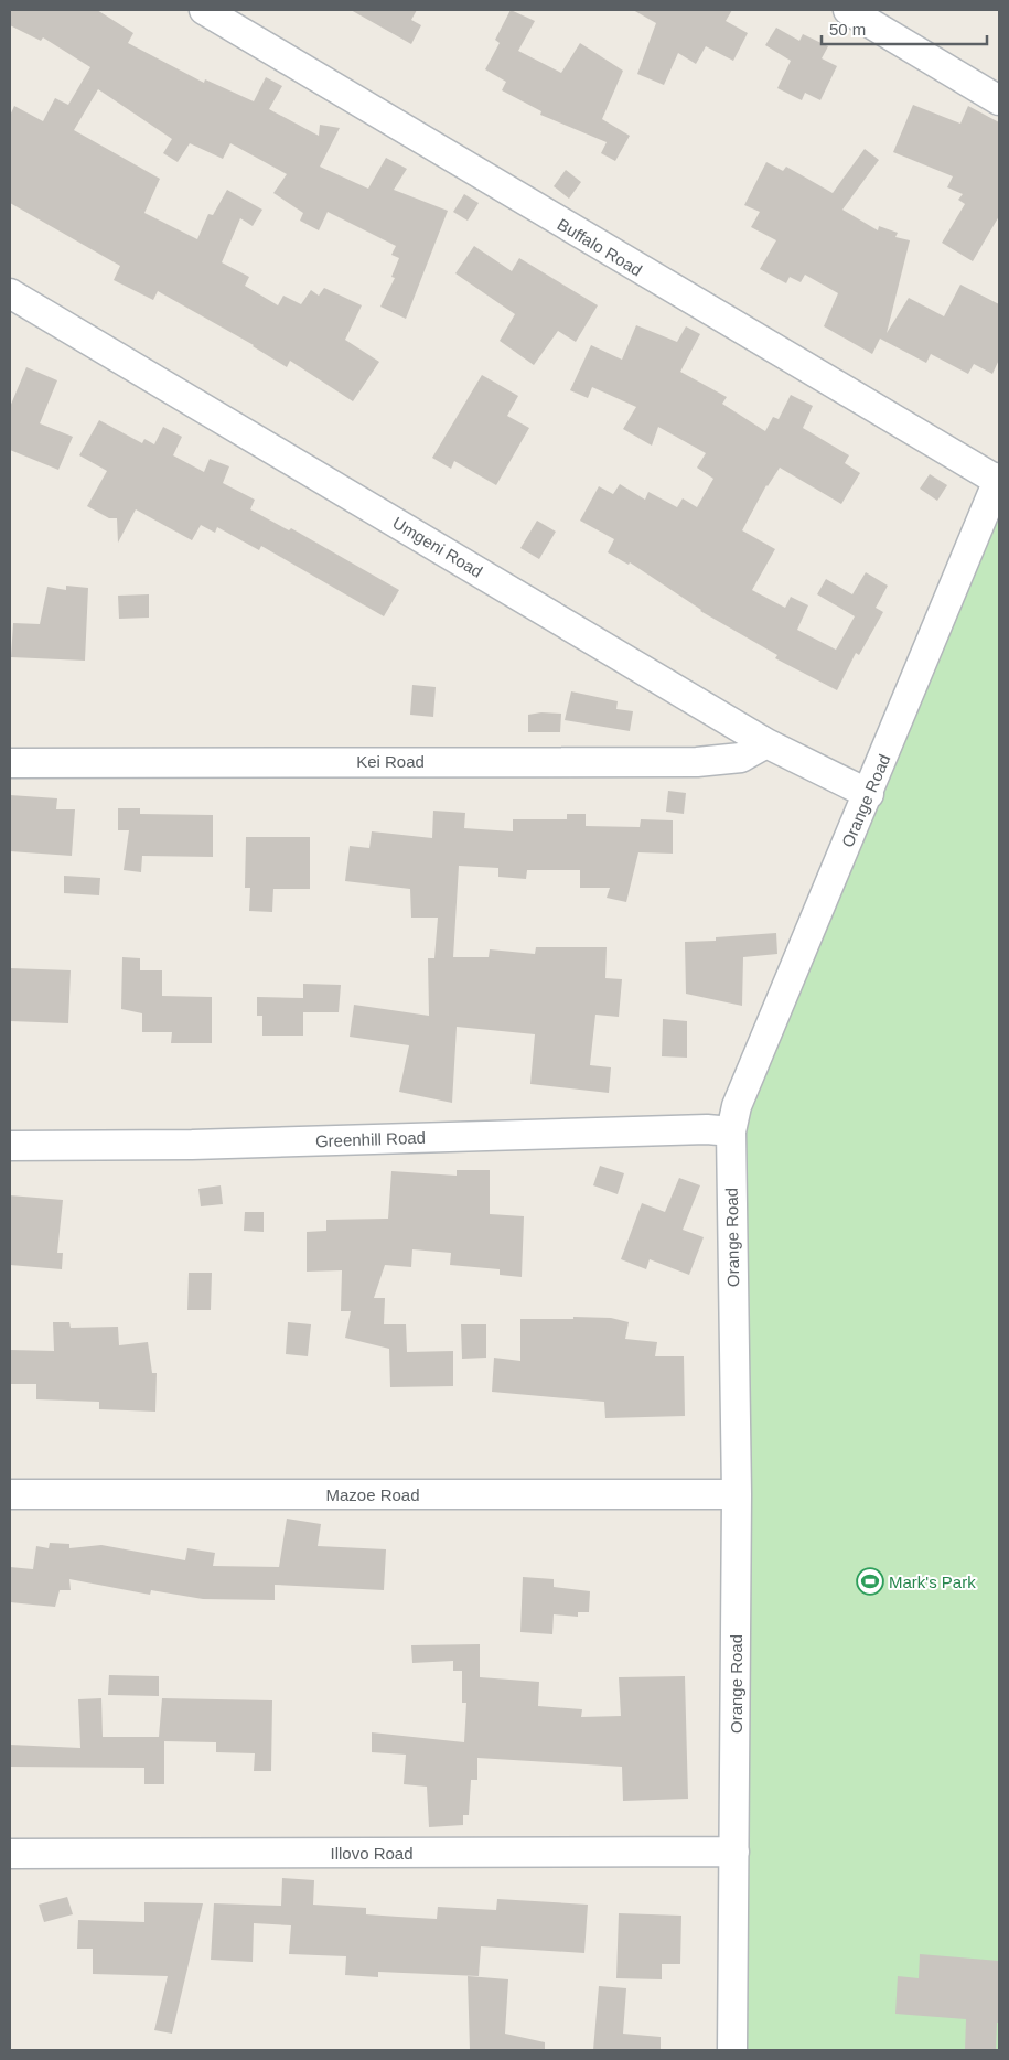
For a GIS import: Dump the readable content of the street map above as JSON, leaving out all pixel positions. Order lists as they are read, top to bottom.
{
  "streets": {
    "street": [
      "Buffalo Road",
      "Umgeni Road",
      "Kei Road",
      "Orange Road",
      "Greenhill Road",
      "Mazoe Road",
      "Illovo Road"
    ]
  },
  "crossings": [
    ["Buffalo Road", "Orange Road"],
    ["Umgeni Road", "Kei Road"],
    ["Umgeni Road", "Orange Road"],
    ["Orange Road", "Greenhill Road"],
    ["Orange Road", "Mazoe Road"],
    ["Orange Road", "Illovo Road"]
  ],
  "places": {
    "sports": ["Mark's Park"]
  },
  "scale_bar": "50 m"
}
